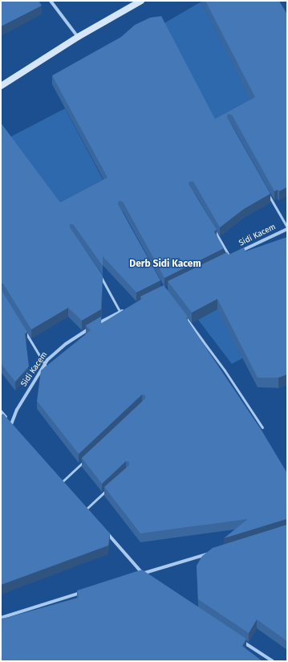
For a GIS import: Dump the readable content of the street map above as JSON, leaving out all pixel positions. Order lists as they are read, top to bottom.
{
  "streets": {
    "street": ["Sidi Kacem"]
  },
  "districts": ["Derb Sidi Kacem"]
}
